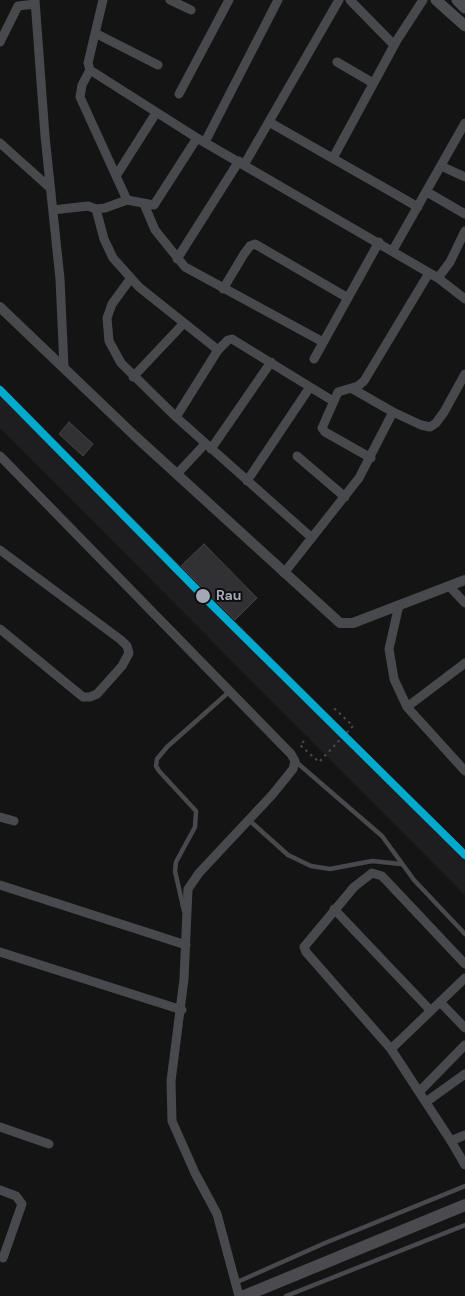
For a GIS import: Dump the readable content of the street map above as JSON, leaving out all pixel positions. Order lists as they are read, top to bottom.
{
  "places": ["Rau"]
}
